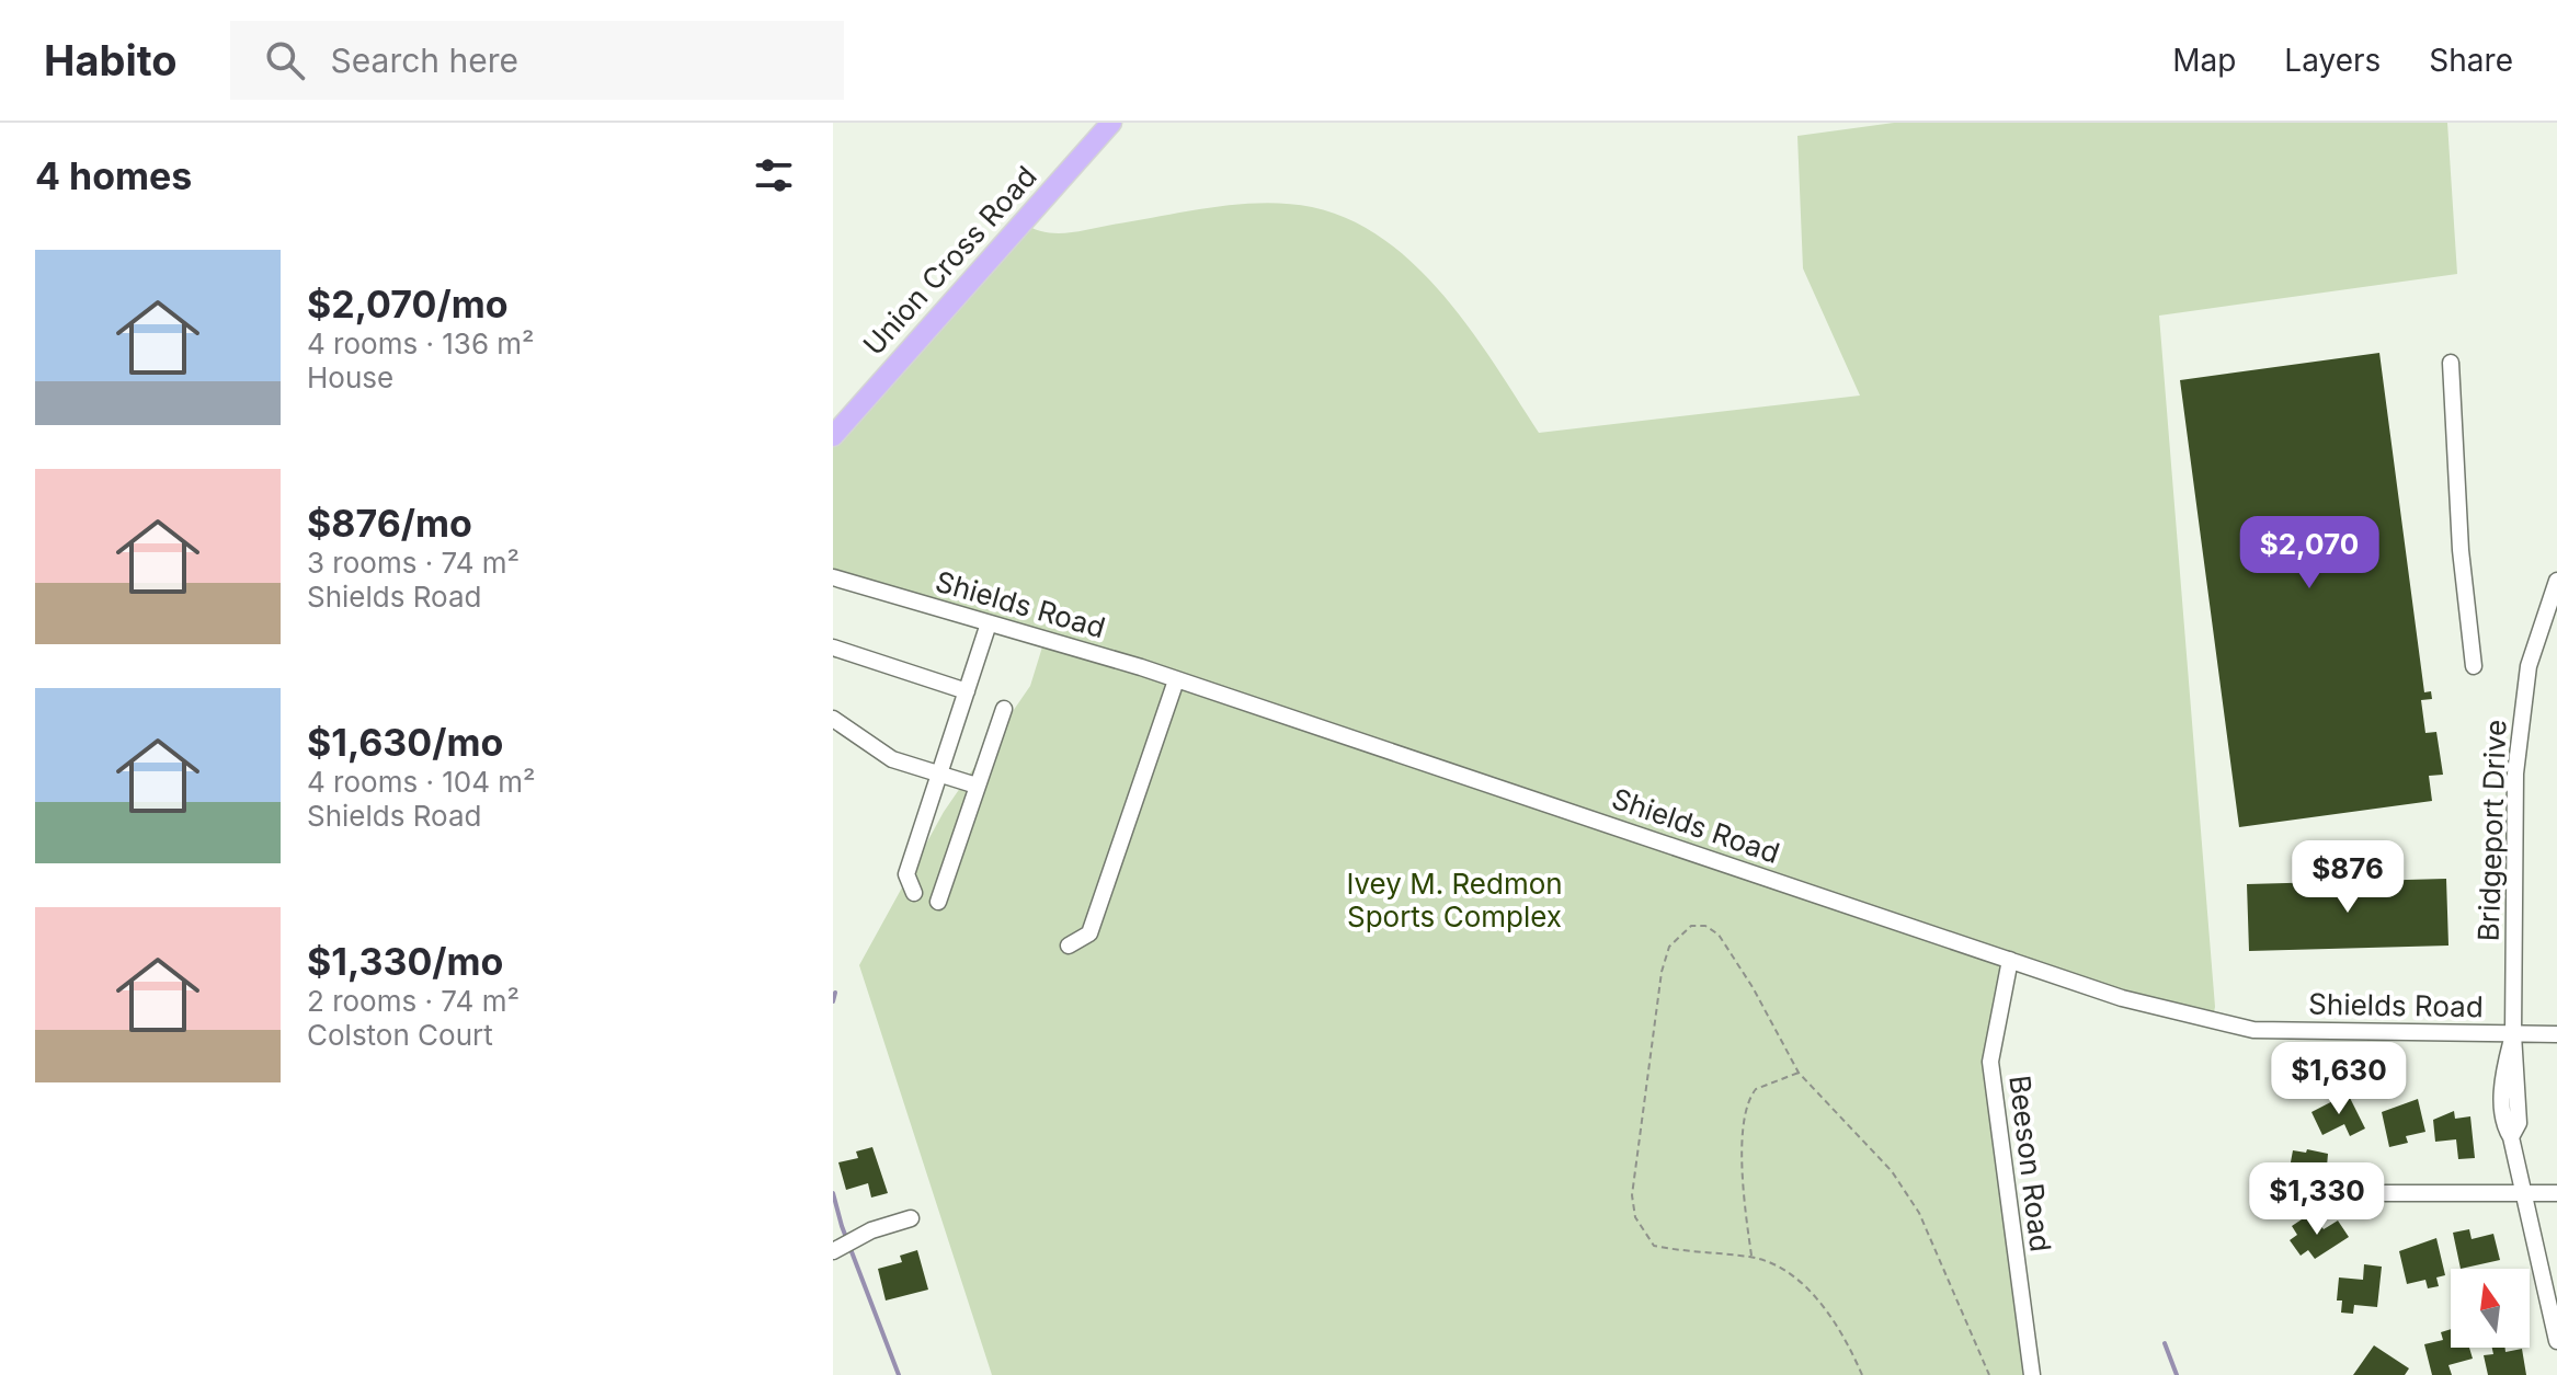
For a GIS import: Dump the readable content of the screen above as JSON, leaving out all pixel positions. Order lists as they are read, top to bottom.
{
  "streets": {
    "main road": ["Union Cross Road"],
    "street": ["Shields Road", "Bridgeport Drive", "Beeson Road"]
  },
  "crossings": [
    ["Shields Road", "Bridgeport Drive"],
    ["Shields Road", "Beeson Road"]
  ],
  "parks": ["Ivey M. Redmon Sports Complex"],
  "north": "top",
  "page": {
    "header": "Habito",
    "search": "Search here",
    "nav": ["Map", "Layers", "Share"],
    "heading": "4 homes",
    "list": [
      {
        "name": "$2,070/mo",
        "note": "4 rooms · 136 m² · House"
      },
      {
        "name": "$876/mo",
        "note": "3 rooms · 74 m² · Shields Road"
      },
      {
        "name": "$1,630/mo",
        "note": "4 rooms · 104 m² · Shields Road"
      },
      {
        "name": "$1,330/mo",
        "note": "2 rooms · 74 m² · Colston Court"
      }
    ],
    "price": [
      "$2,070",
      "$876",
      "$1,630",
      "$1,330"
    ]
  }
}
